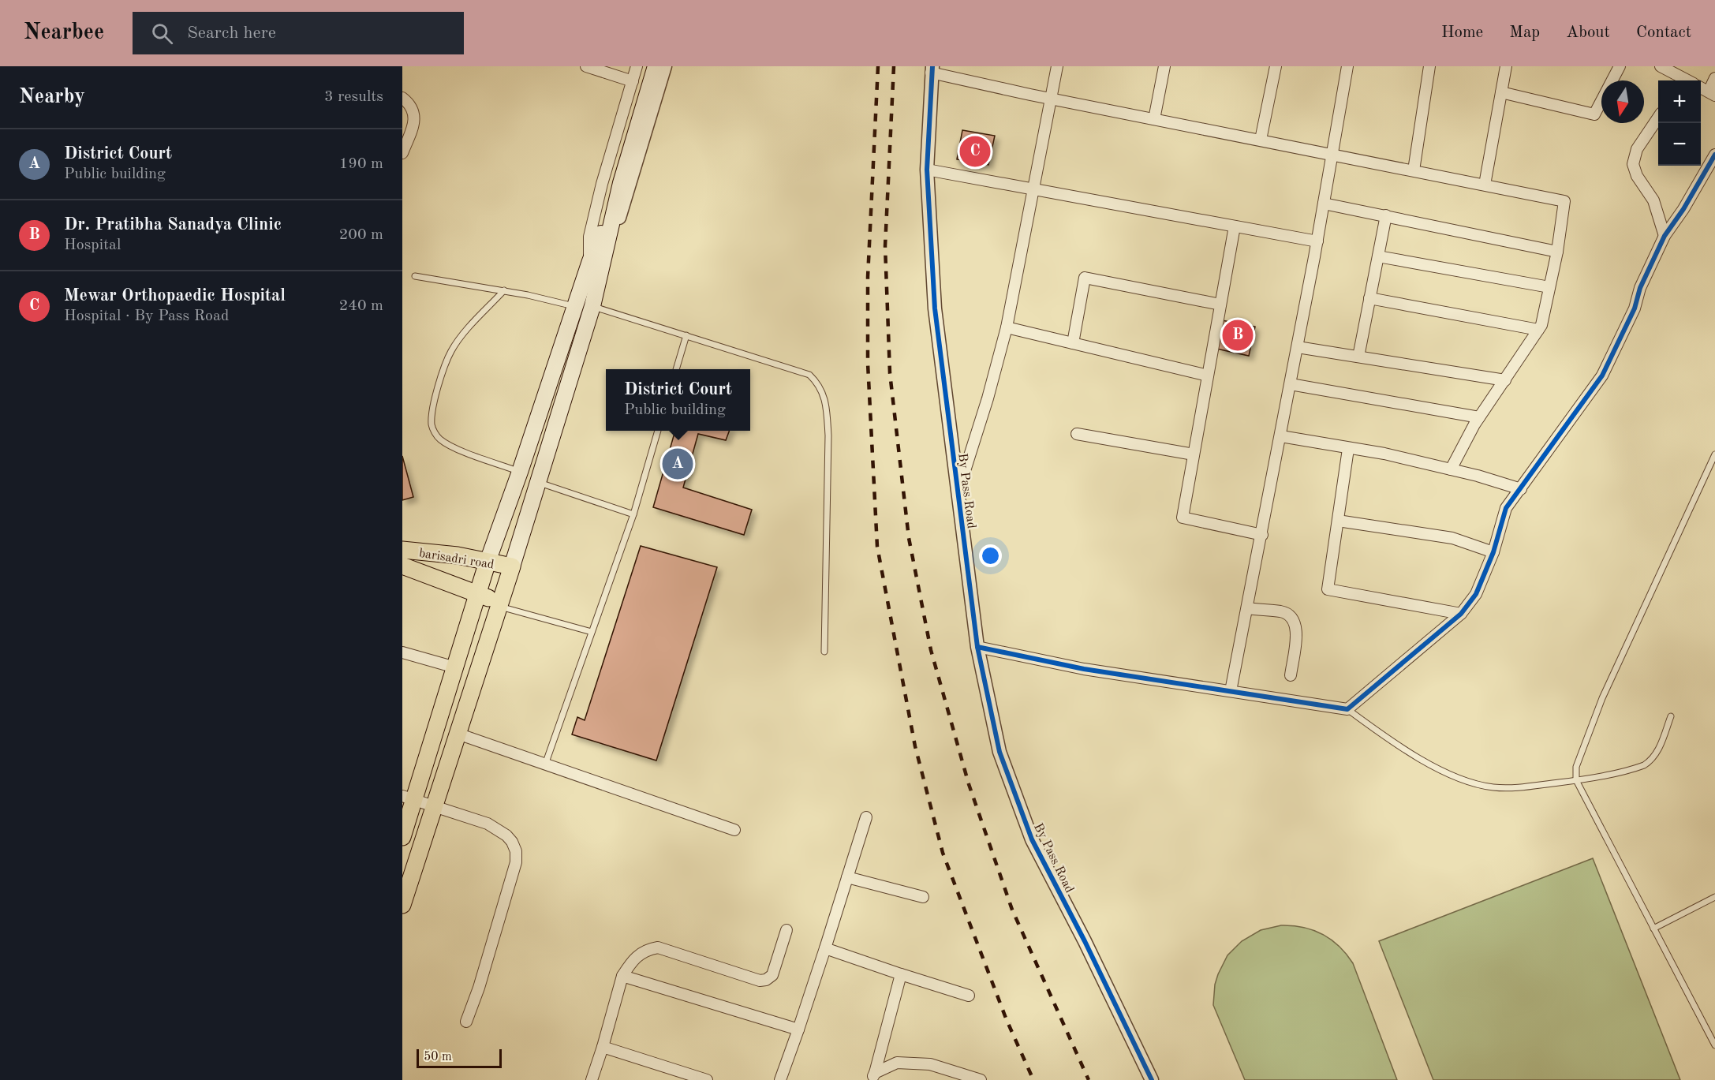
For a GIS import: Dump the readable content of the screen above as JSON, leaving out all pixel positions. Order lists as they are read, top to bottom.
{
  "streets": {
    "main road": ["barisadri road"],
    "street": ["By Pass Road"]
  },
  "scale_bar": "50 m",
  "north": "bottom",
  "page": {
    "header": "Nearbee",
    "search": "Search here",
    "nav": [
      "Home",
      "Map",
      "About",
      "Contact"
    ],
    "heading": ["Nearby", "3 results"],
    "map_buttons": ["+", "−"],
    "list": [
      {
        "mark": "A",
        "name": "District Court",
        "note": "Public building",
        "value": "190 m"
      },
      {
        "mark": "B",
        "name": "Dr. Pratibha Sanadya Clinic",
        "note": "Hospital",
        "value": "200 m"
      },
      {
        "mark": "C",
        "name": "Mewar Orthopaedic Hospital",
        "note": "Hospital · By Pass Road",
        "value": "240 m"
      }
    ],
    "pins": ["C", "B", "A"],
    "popup": ["District Court", "Public building"],
    "scale": "50 m"
  }
}
